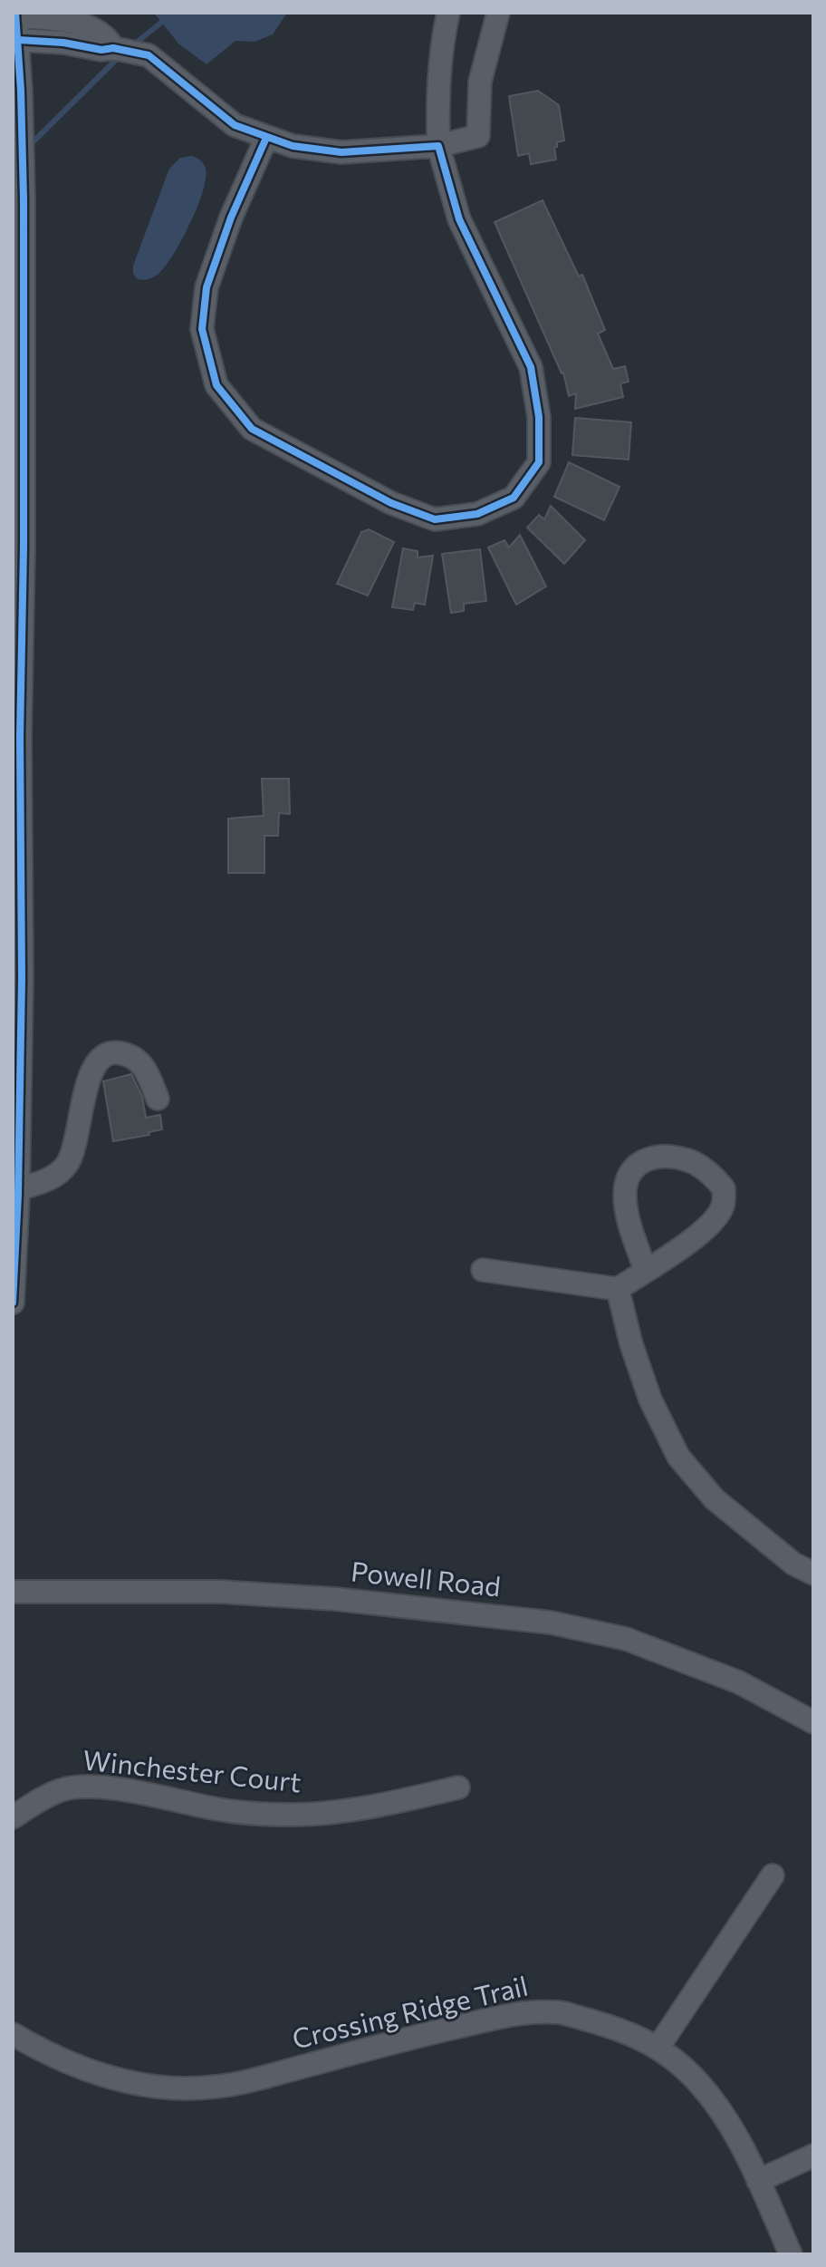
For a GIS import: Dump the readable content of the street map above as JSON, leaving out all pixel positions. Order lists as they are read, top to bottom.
{
  "streets": {
    "street": ["Powell Road", "Winchester Court", "Crossing Ridge Trail"]
  }
}
